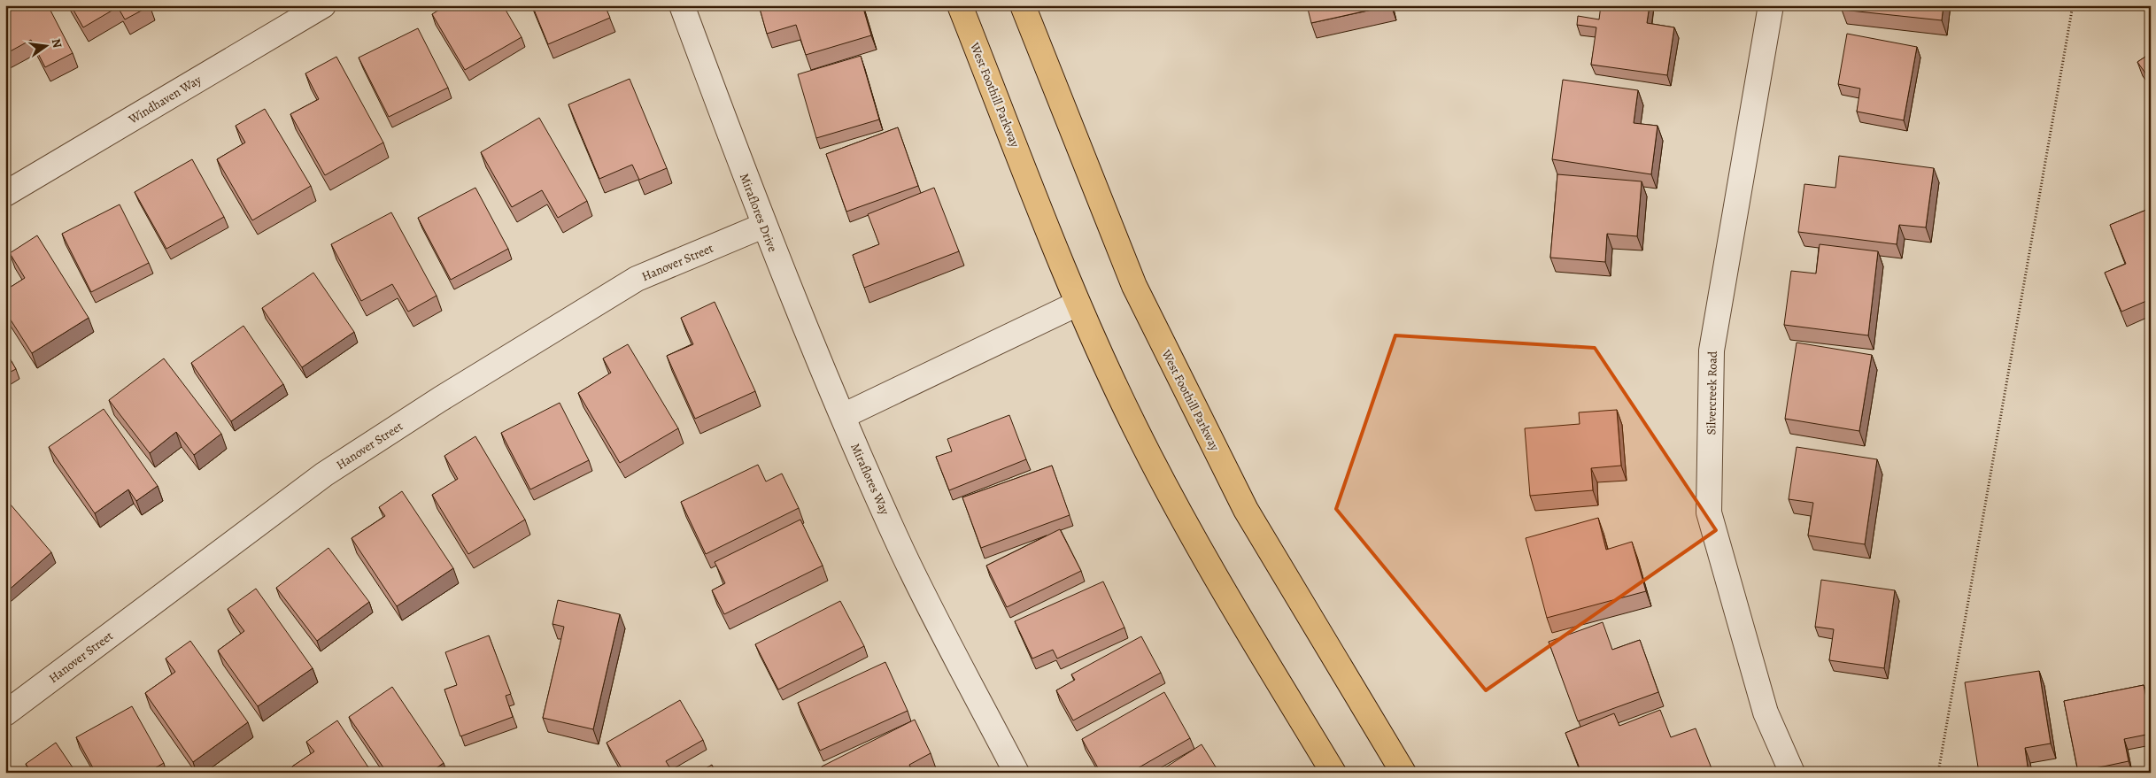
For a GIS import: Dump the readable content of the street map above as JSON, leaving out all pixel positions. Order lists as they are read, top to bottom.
{
  "streets": {
    "main road": ["West Foothill Parkway"],
    "street": [
      "Windhaven Way",
      "Miraflores Drive",
      "Hanover Street",
      "Silvercreek Road",
      "Miraflores Way"
    ]
  },
  "crossings": [
    ["Miraflores Drive", "Hanover Street"],
    ["Miraflores Drive", "Miraflores Way"]
  ],
  "north": "right"
}
